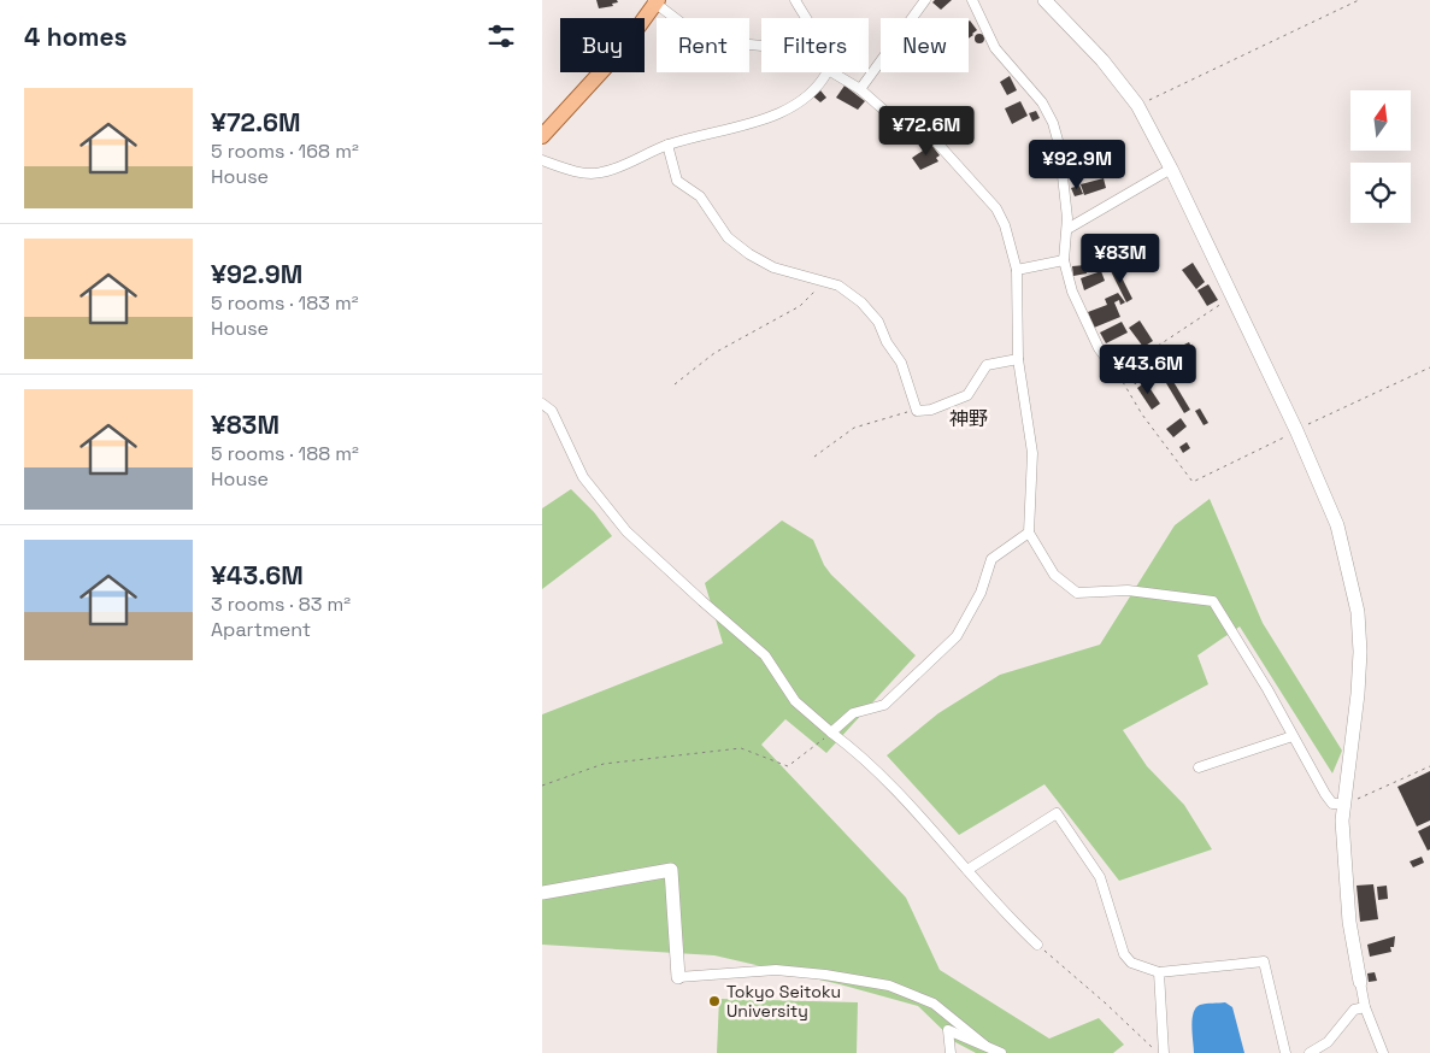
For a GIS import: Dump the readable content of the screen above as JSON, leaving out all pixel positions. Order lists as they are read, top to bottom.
{
  "districts": ["神野"],
  "places": ["Tokyo Seitoku University"],
  "north": "top",
  "page": {
    "heading": "4 homes",
    "chip": [
      "Buy",
      "Rent",
      "Filters",
      "New"
    ],
    "list": [
      {
        "name": "¥72.6M",
        "note": "5 rooms · 168 m² · House"
      },
      {
        "name": "¥92.9M",
        "note": "5 rooms · 183 m² · House"
      },
      {
        "name": "¥83M",
        "note": "5 rooms · 188 m² · House"
      },
      {
        "name": "¥43.6M",
        "note": "3 rooms · 83 m² · Apartment"
      }
    ],
    "price": [
      "¥72.6M",
      "¥92.9M",
      "¥83M",
      "¥43.6M"
    ]
  }
}
